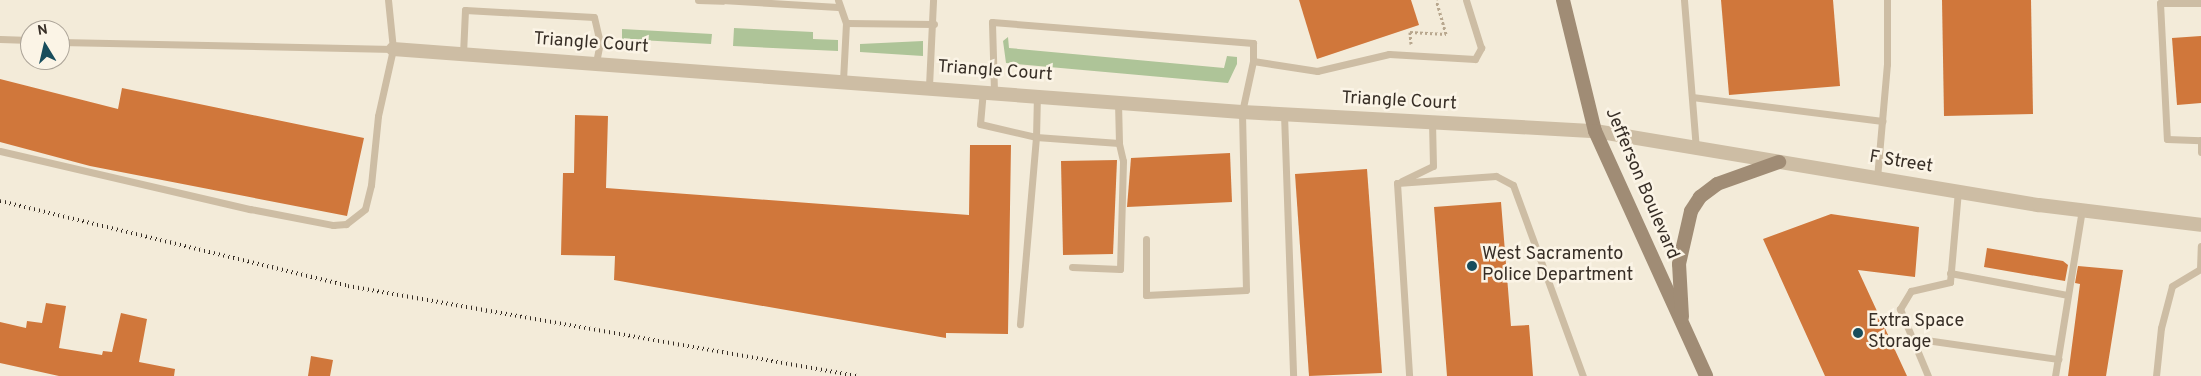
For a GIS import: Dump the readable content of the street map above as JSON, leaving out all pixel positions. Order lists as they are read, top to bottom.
{
  "streets": {
    "main road": ["Jefferson Boulevard"],
    "street": ["Triangle Court", "F Street"]
  },
  "crossings": [
    ["Triangle Court", "F Street"],
    ["Triangle Court", "Jefferson Boulevard"],
    ["F Street", "Jefferson Boulevard"]
  ],
  "places": ["West Sacramento Police Department", "Extra Space Storage"],
  "north": "top"
}
